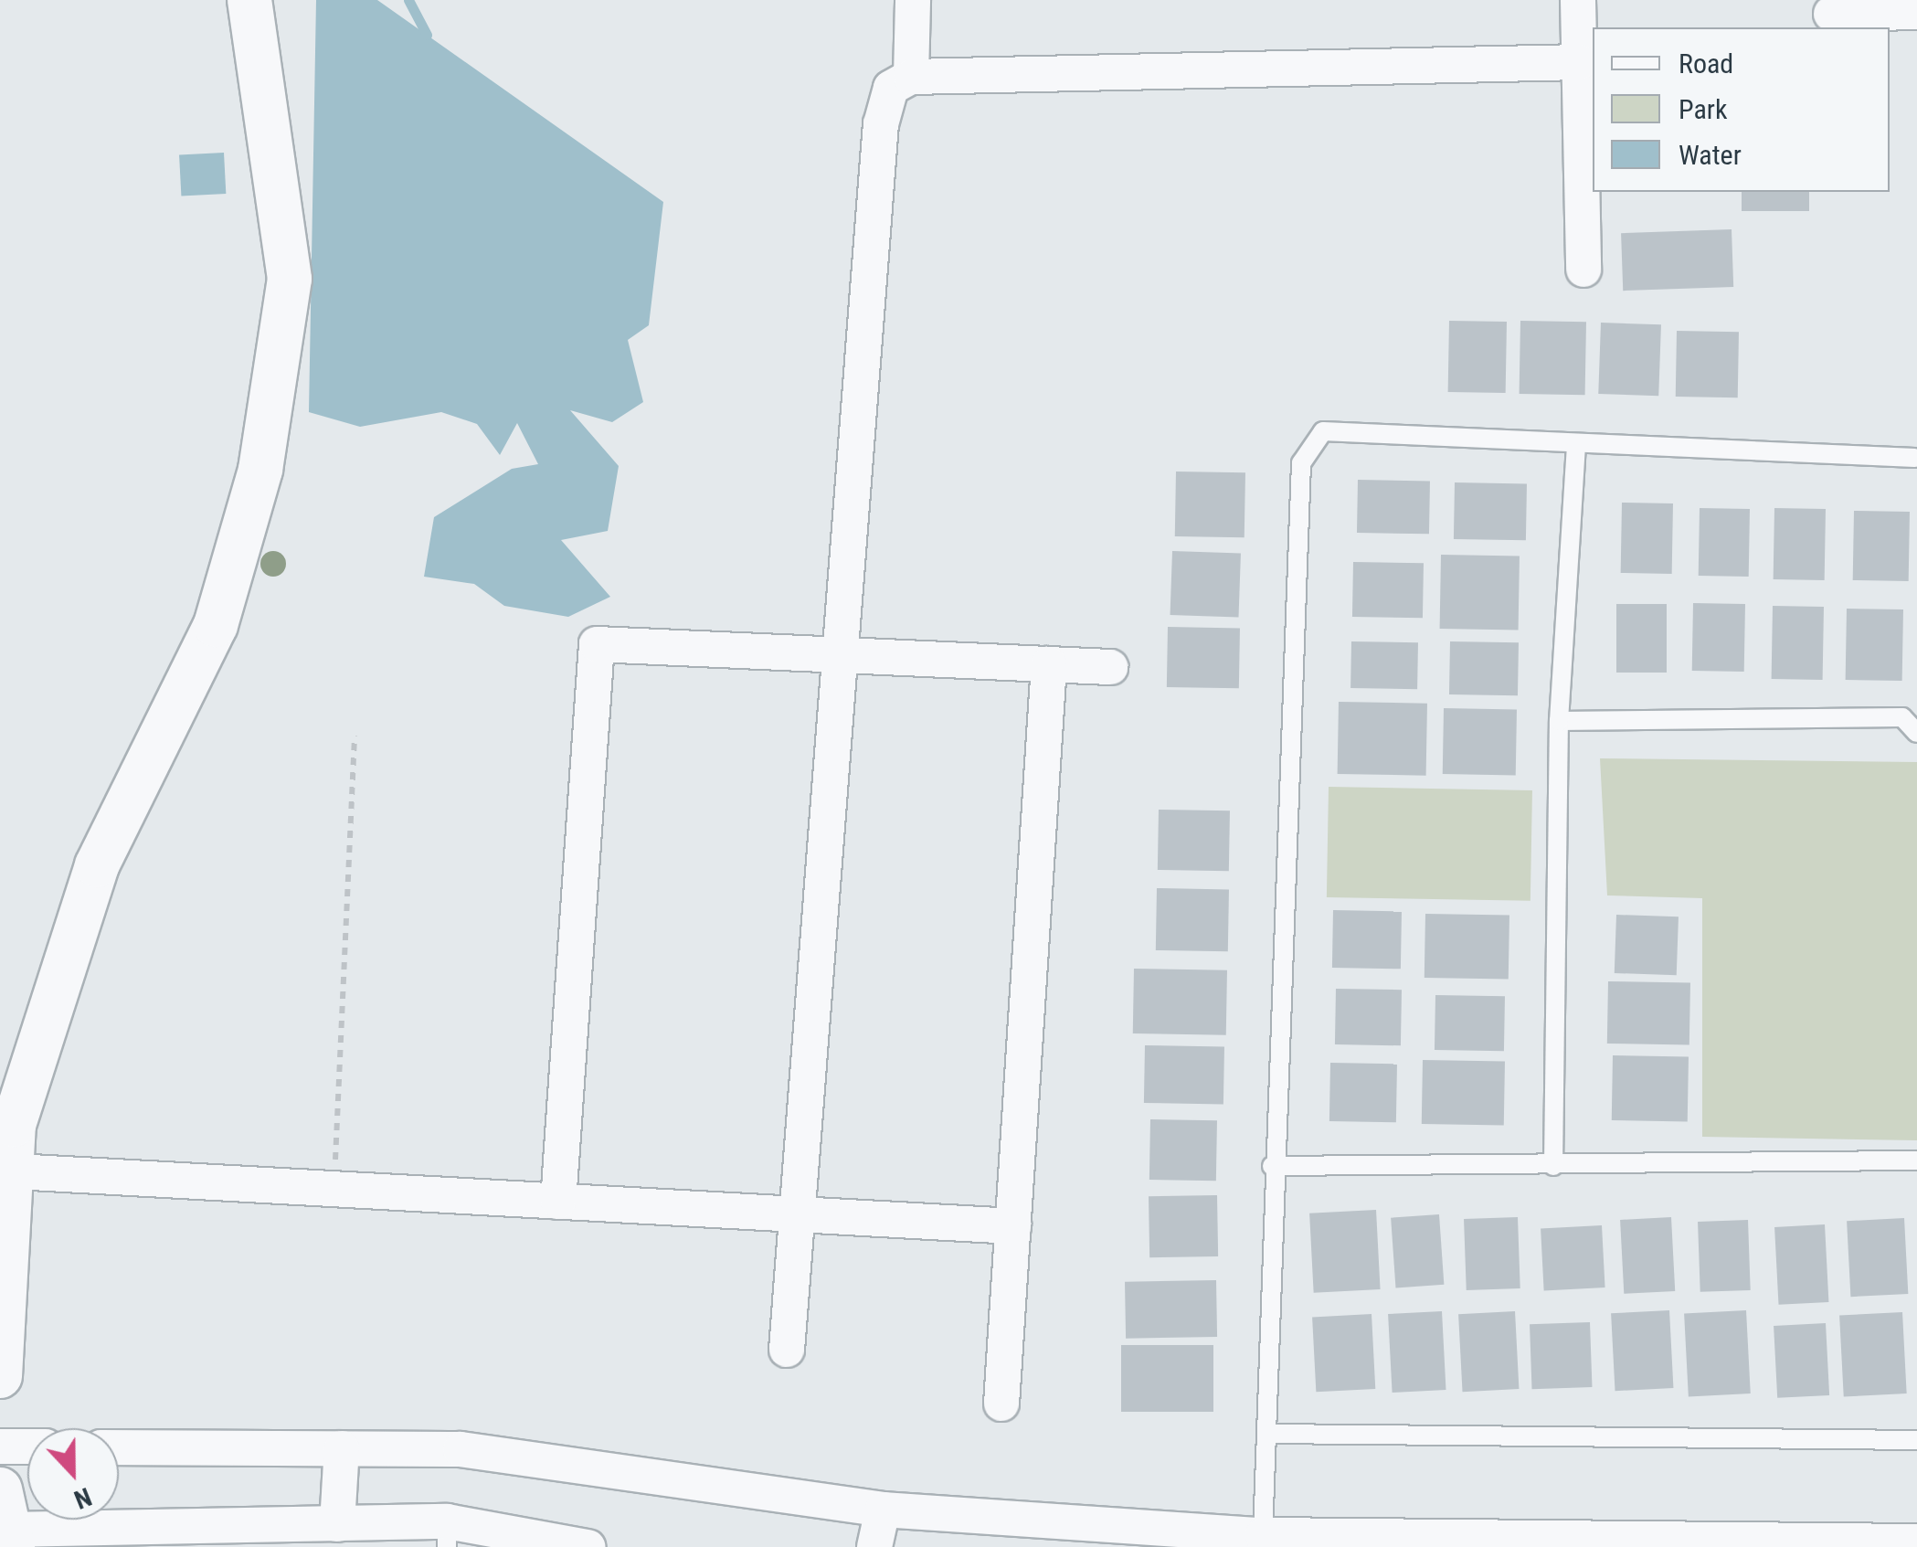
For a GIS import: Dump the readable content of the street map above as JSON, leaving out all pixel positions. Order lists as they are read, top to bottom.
{
  "legend": ["Road", "Park", "Water"],
  "north": "bottom"
}
